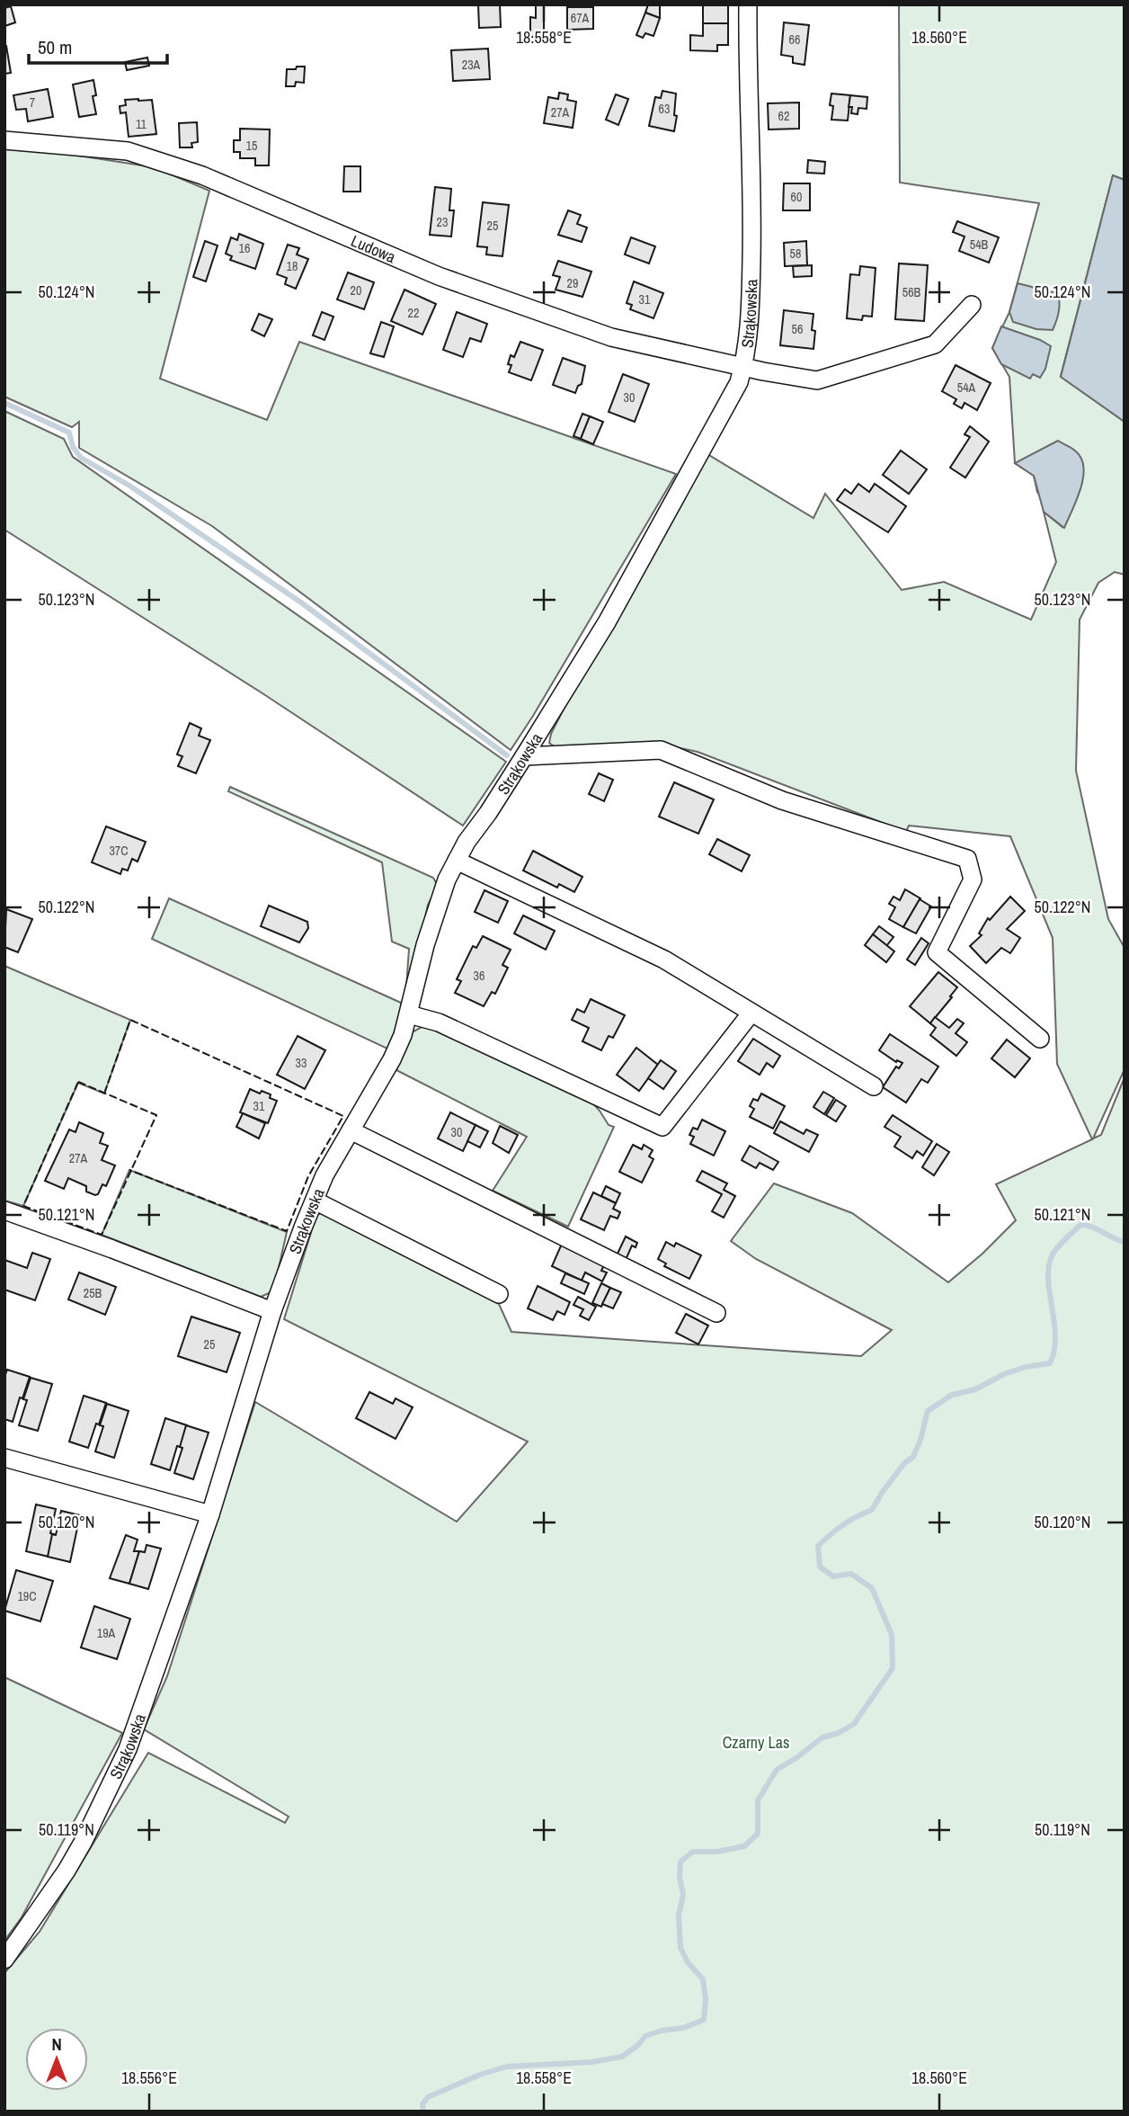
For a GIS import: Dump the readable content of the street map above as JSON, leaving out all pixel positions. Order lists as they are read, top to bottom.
{
  "streets": {
    "street": ["Ludowa", "Strąkowska"]
  },
  "crossings": [
    ["Ludowa", "Strąkowska"]
  ],
  "parks": ["Czarny Las"],
  "house_numbers": [
    "67A",
    "66",
    "23A",
    "7",
    "63",
    "27A",
    "62",
    "11",
    "15",
    "60",
    "23",
    "25",
    "54B",
    "16",
    "58",
    "18",
    "29",
    "20",
    "56B",
    "31",
    "22",
    "56",
    "54A",
    "30",
    "37C",
    "36",
    "33",
    "31",
    "30",
    "27A",
    "25B",
    "25",
    "19C",
    "19A"
  ],
  "scale_bar": "50 m",
  "north": "top",
  "coordinates": [
    "18.558°E",
    "18.560°E",
    "50.124°N",
    "50.123°N",
    "50.122°N",
    "50.121°N",
    "50.120°N",
    "50.119°N",
    "18.556°E"
  ]
}
